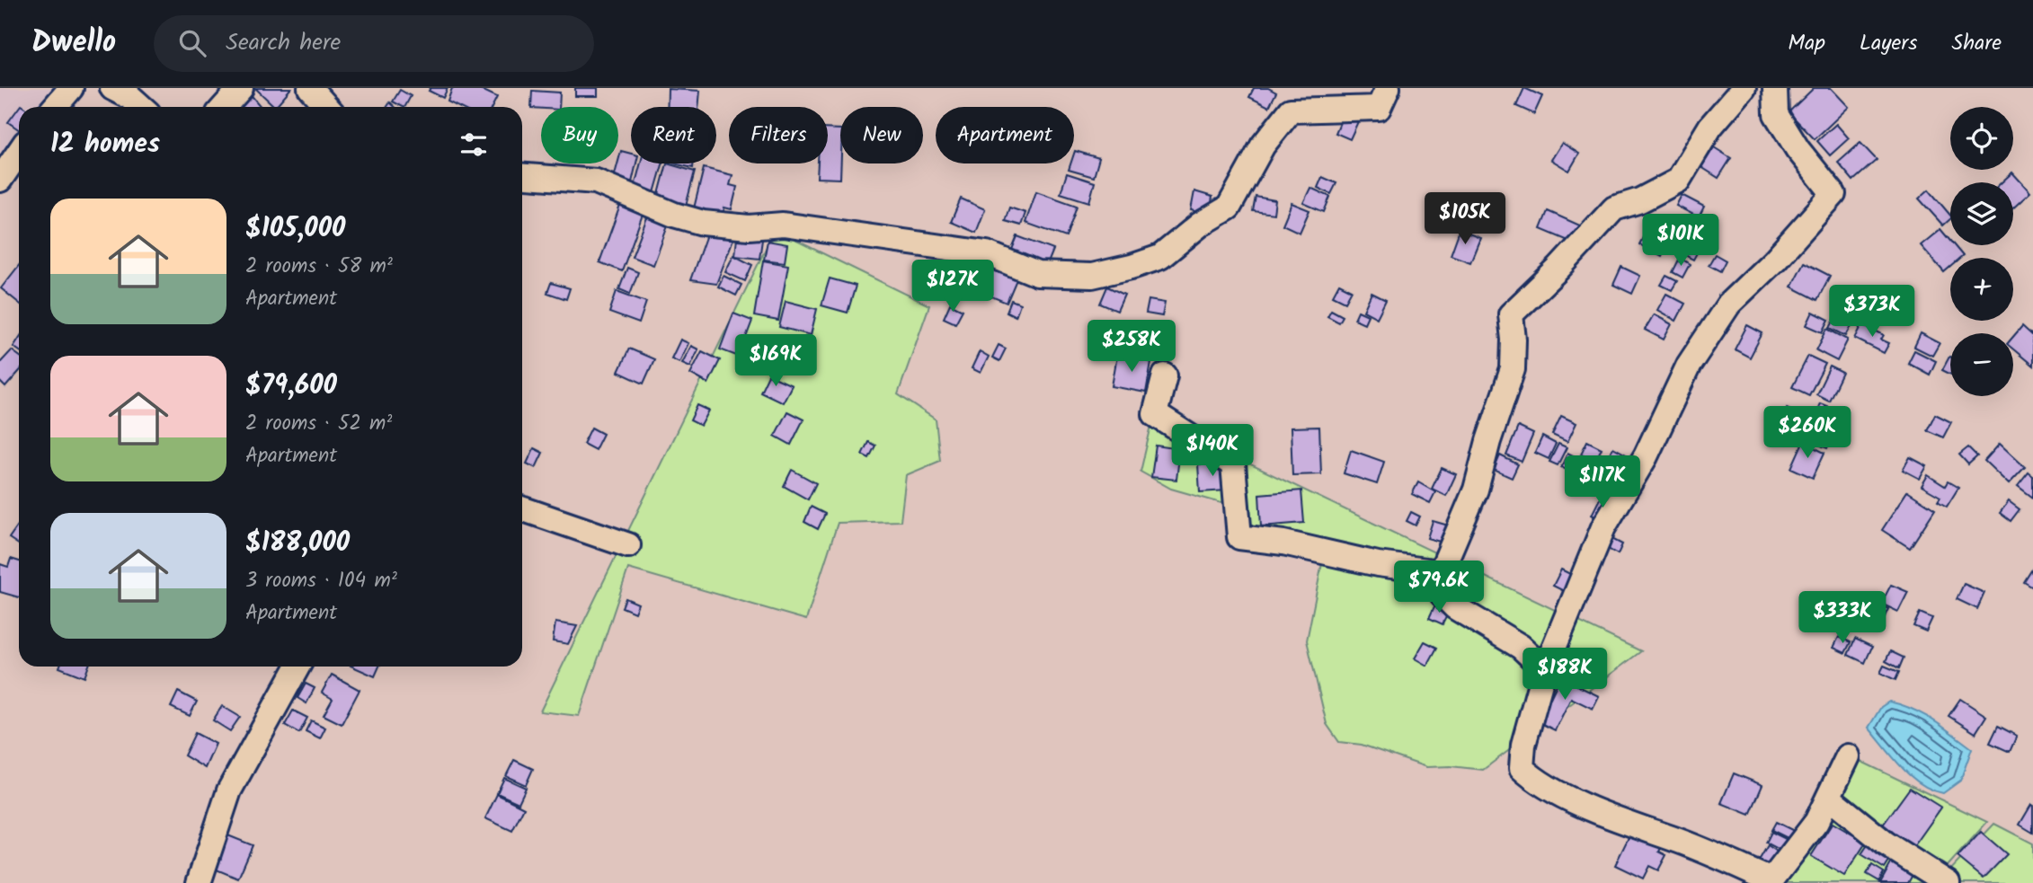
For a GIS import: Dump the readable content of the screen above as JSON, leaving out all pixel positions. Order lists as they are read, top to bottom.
{
  "page": {
    "header": "Dwello",
    "search": "Search here",
    "nav": ["Map", "Layers", "Share"],
    "map_buttons": ["+", "−"],
    "chip": [
      "Buy",
      "Rent",
      "Filters",
      "New",
      "Apartment"
    ],
    "heading": "12 homes",
    "list": [
      {
        "name": "$105,000",
        "note": "2 rooms · 58 m² · Apartment"
      },
      {
        "name": "$79,600",
        "note": "2 rooms · 52 m² · Apartment"
      },
      {
        "name": "$188,000",
        "note": "3 rooms · 104 m² · Apartment"
      }
    ],
    "price": [
      "$105K",
      "$101K",
      "$127K",
      "$373K",
      "$258K",
      "$169K",
      "$260K",
      "$140K",
      "$117K",
      "$79.6K",
      "$333K",
      "$188K"
    ]
  }
}
